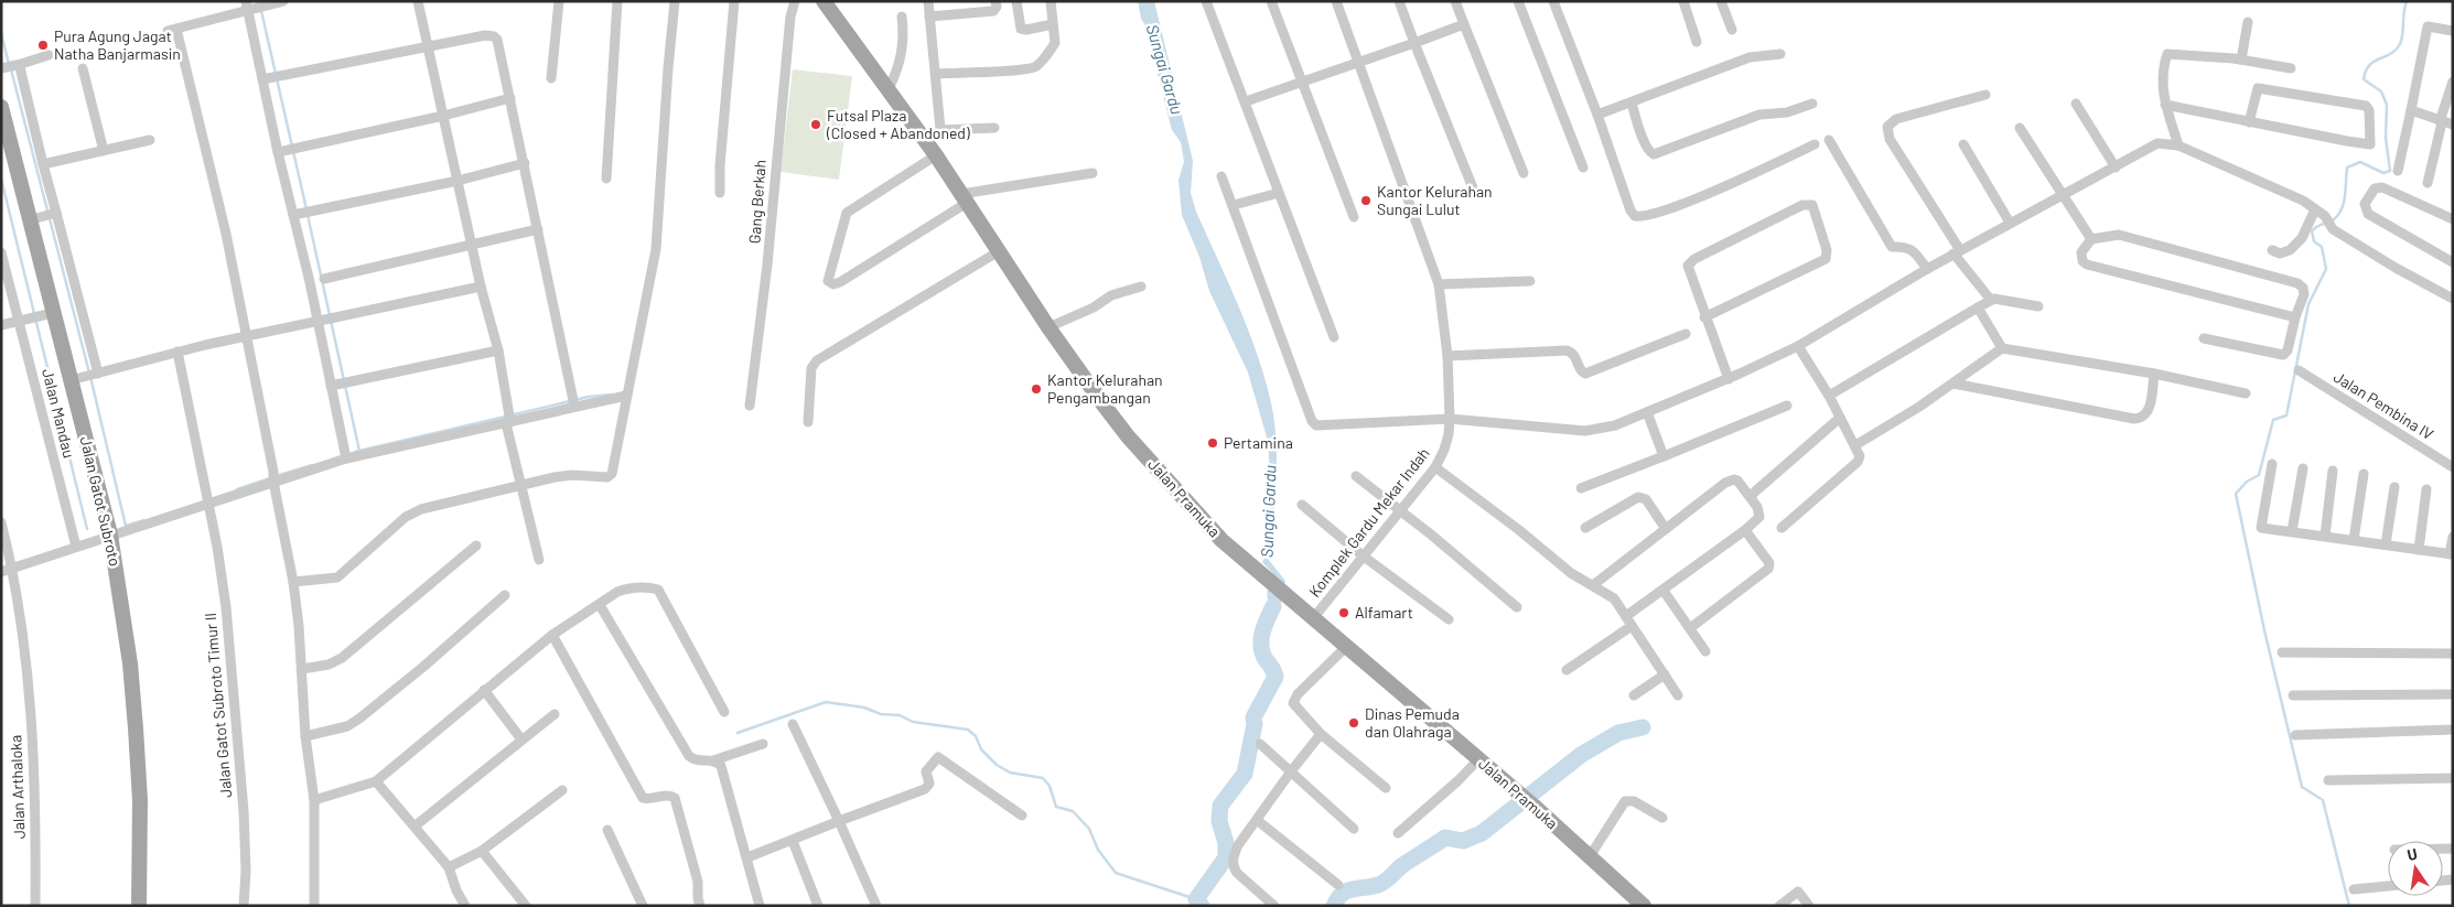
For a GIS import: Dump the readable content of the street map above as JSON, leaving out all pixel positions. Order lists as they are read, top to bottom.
{
  "streets": {
    "main road": ["Jalan Pramuka", "Jalan Gatot Subroto"],
    "street": [
      "Gang Berkah",
      "Jalan Pembina IV",
      "Jalan Mandau",
      "Komplek Gardu Mekar Indah",
      "Jalan Gatot Subroto Timur II",
      "Jalan Arthaloka"
    ]
  },
  "crossings": [
    ["Jalan Pramuka", "Komplek Gardu Mekar Indah"]
  ],
  "water": ["Sungai Gardu"],
  "places": [
    "Pura Agung Jagat Natha Banjarmasin",
    "Futsal Plaza (Closed + Abandoned)",
    "Kantor Kelurahan Sungai Lulut",
    "Kantor Kelurahan Pengambangan",
    "Pertamina",
    "Alfamart",
    "Dinas Pemuda dan Olahraga"
  ],
  "north": "top"
}
